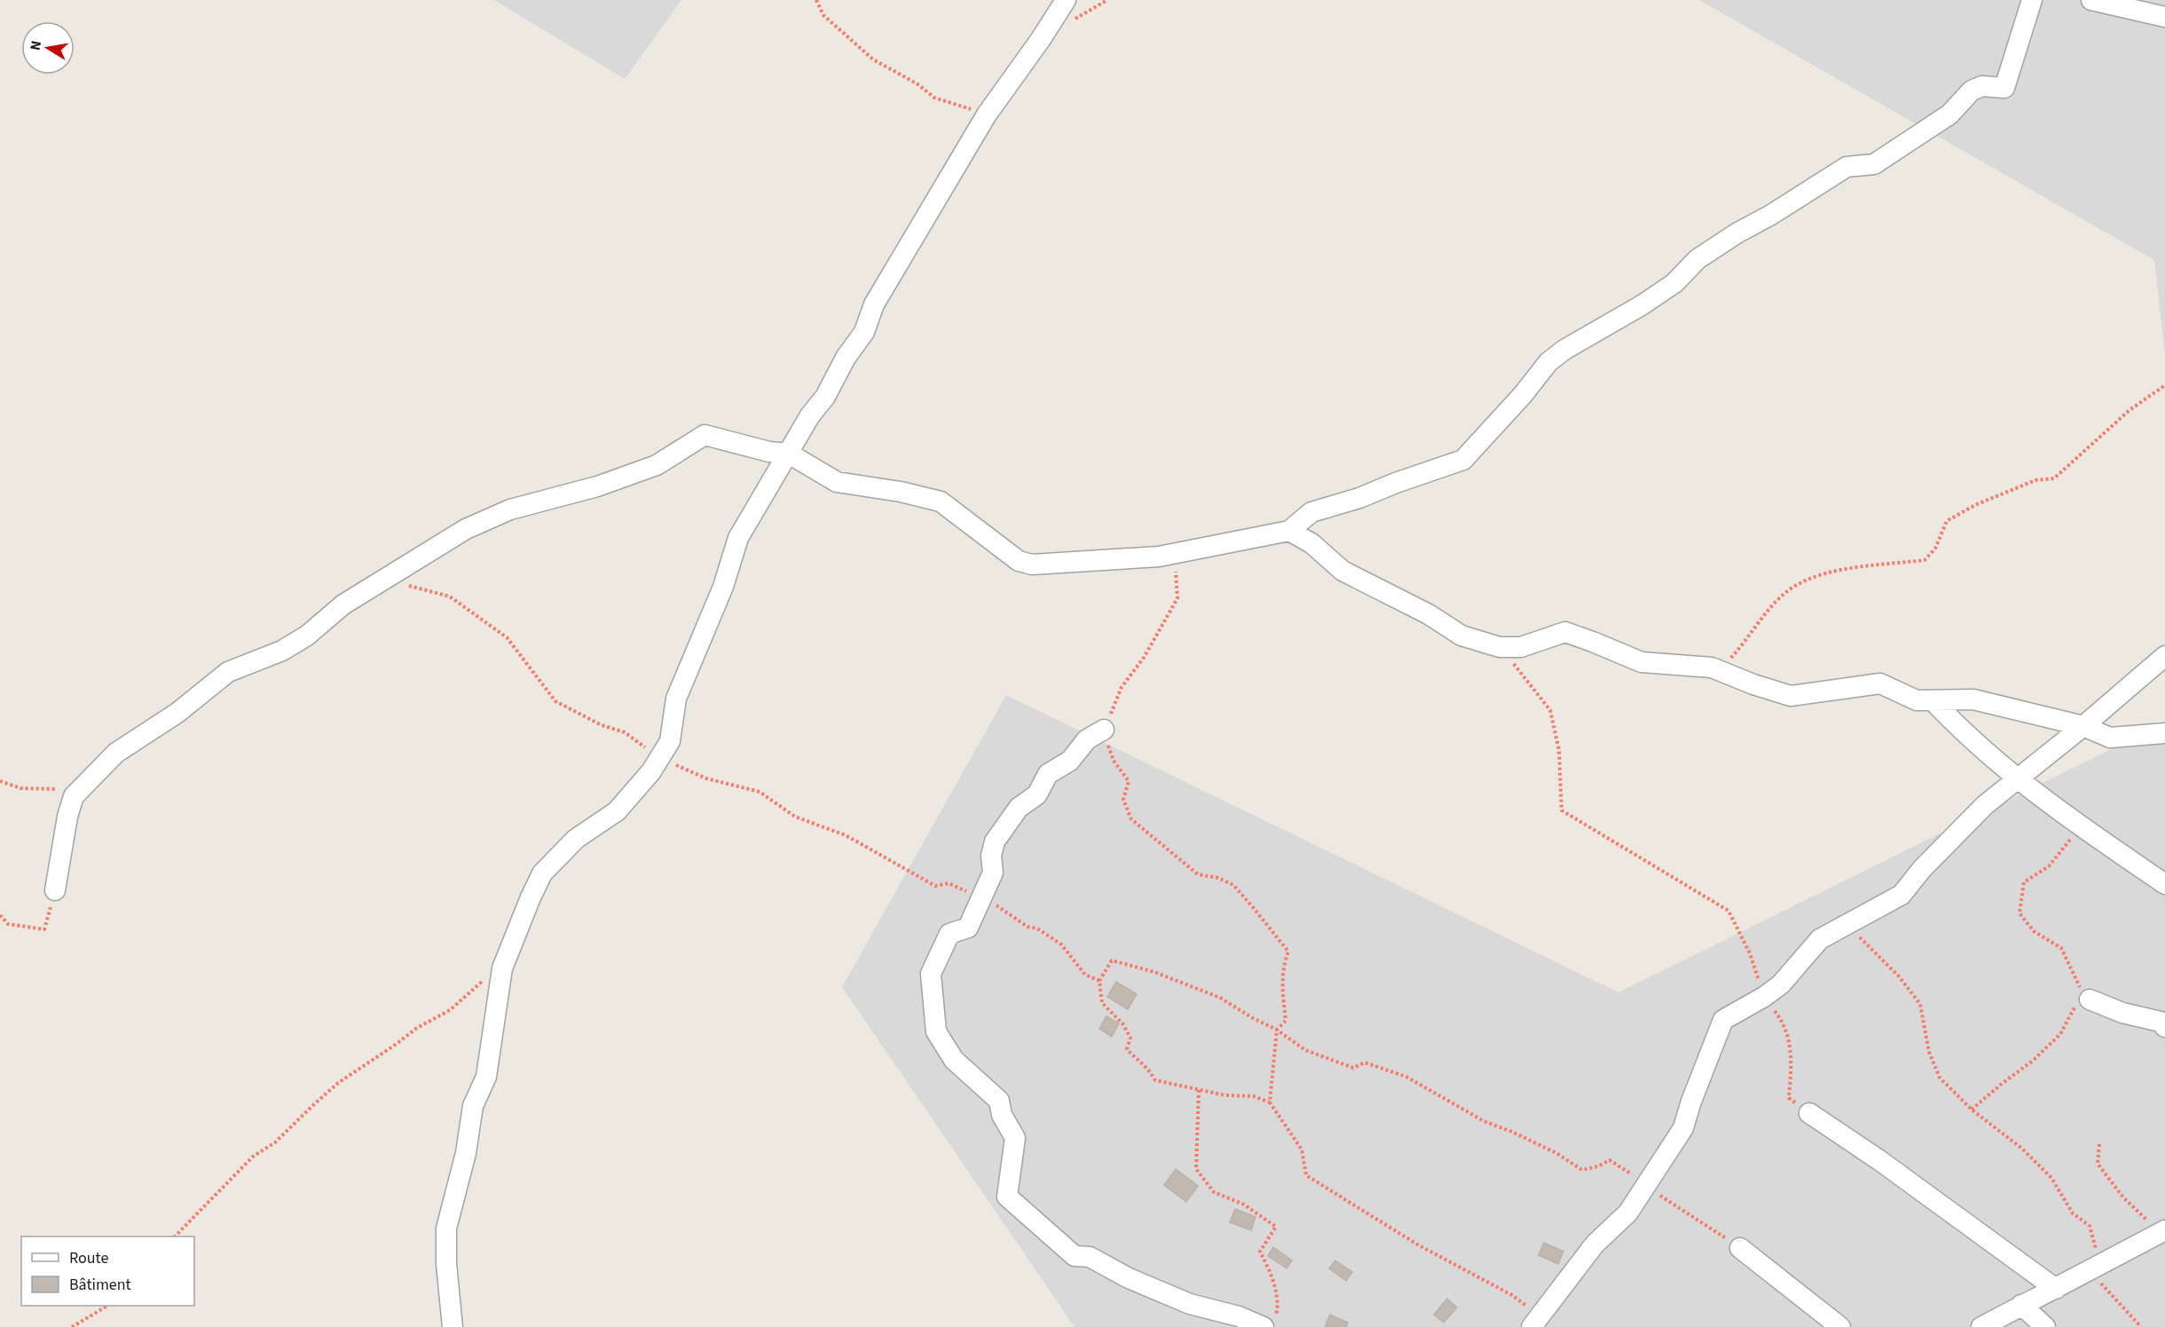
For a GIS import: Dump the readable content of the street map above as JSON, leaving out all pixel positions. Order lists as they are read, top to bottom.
{
  "legend": ["Route", "Bâtiment"],
  "north": "left"
}
